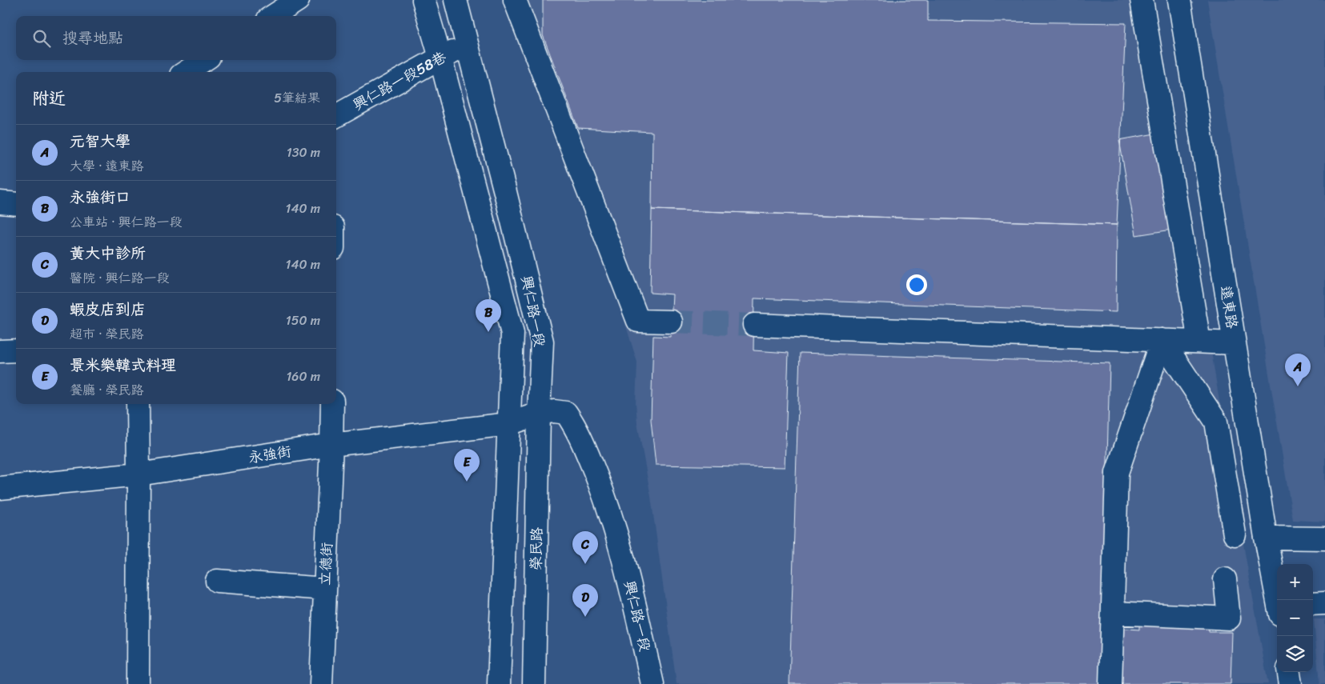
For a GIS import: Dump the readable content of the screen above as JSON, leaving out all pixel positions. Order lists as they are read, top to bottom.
{
  "streets": {
    "street": [
      "興仁路一段58巷",
      "遠東路",
      "興仁路一段",
      "永強街",
      "榮民路",
      "立德街"
    ]
  },
  "crossings": [
    ["興仁路一段58巷", "興仁路一段"],
    ["興仁路一段", "永強街"],
    ["興仁路一段", "榮民路"],
    ["永強街", "榮民路"],
    ["永強街", "立德街"]
  ],
  "page": {
    "search": "搜尋地點",
    "heading": ["附近", "5筆結果"],
    "list": [
      {
        "mark": "A",
        "name": "元智大學",
        "note": "大學 · 遠東路",
        "value": "130 m"
      },
      {
        "mark": "B",
        "name": "永強街口",
        "note": "公車站 · 興仁路一段",
        "value": "140 m"
      },
      {
        "mark": "C",
        "name": "黃大中診所",
        "note": "醫院 · 興仁路一段",
        "value": "140 m"
      },
      {
        "mark": "D",
        "name": "蝦皮店到店",
        "note": "超市 · 榮民路",
        "value": "150 m"
      },
      {
        "mark": "E",
        "name": "景米樂韓式料理",
        "note": "餐廳 · 榮民路",
        "value": "160 m"
      }
    ],
    "pins": [
      "B",
      "A",
      "E",
      "C",
      "D"
    ],
    "map_buttons": ["+", "−"]
  }
}
